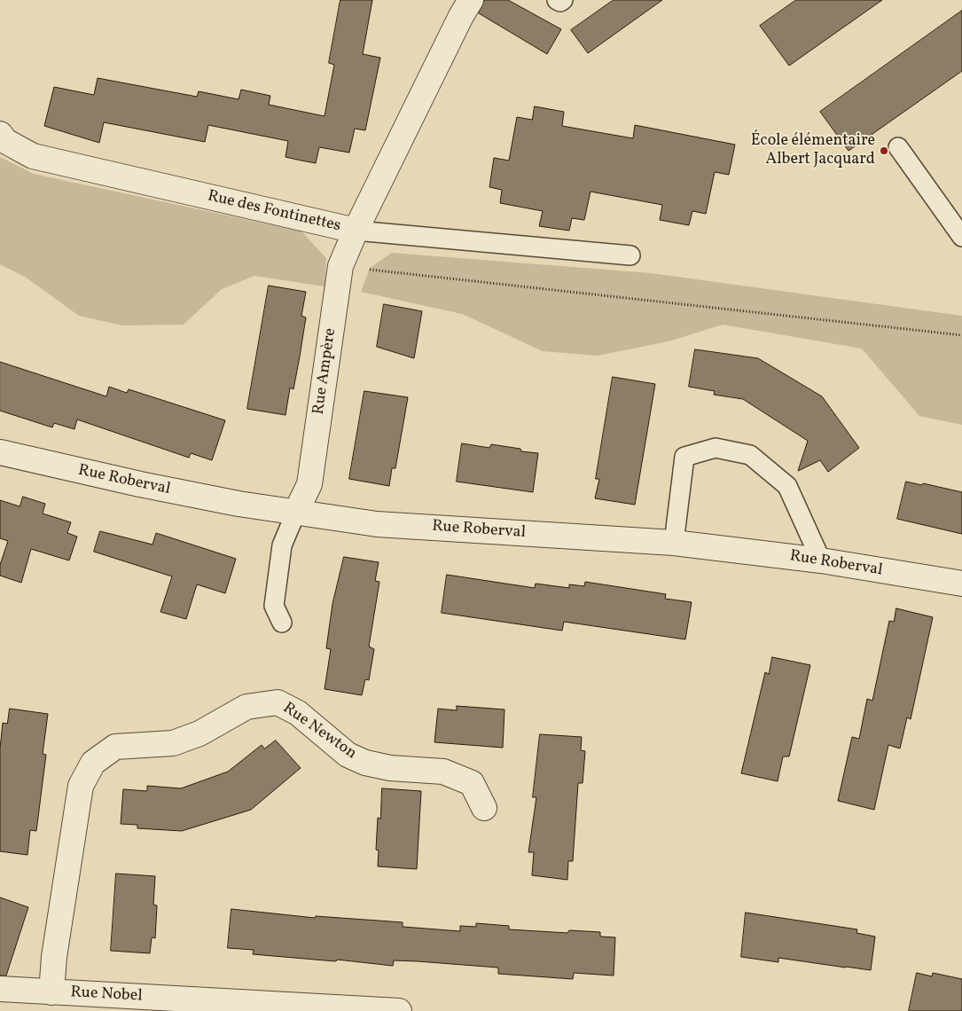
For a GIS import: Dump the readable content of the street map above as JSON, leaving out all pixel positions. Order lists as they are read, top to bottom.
{
  "streets": {
    "street": [
      "Rue des Fontinettes",
      "Rue Ampère",
      "Rue Roberval",
      "Rue Newton",
      "Rue Nobel"
    ]
  },
  "crossings": [
    ["Rue des Fontinettes", "Rue Ampère"],
    ["Rue Ampère", "Rue Roberval"],
    ["Rue Newton", "Rue Nobel"]
  ],
  "places": ["École élémentaire Albert Jacquard"]
}
